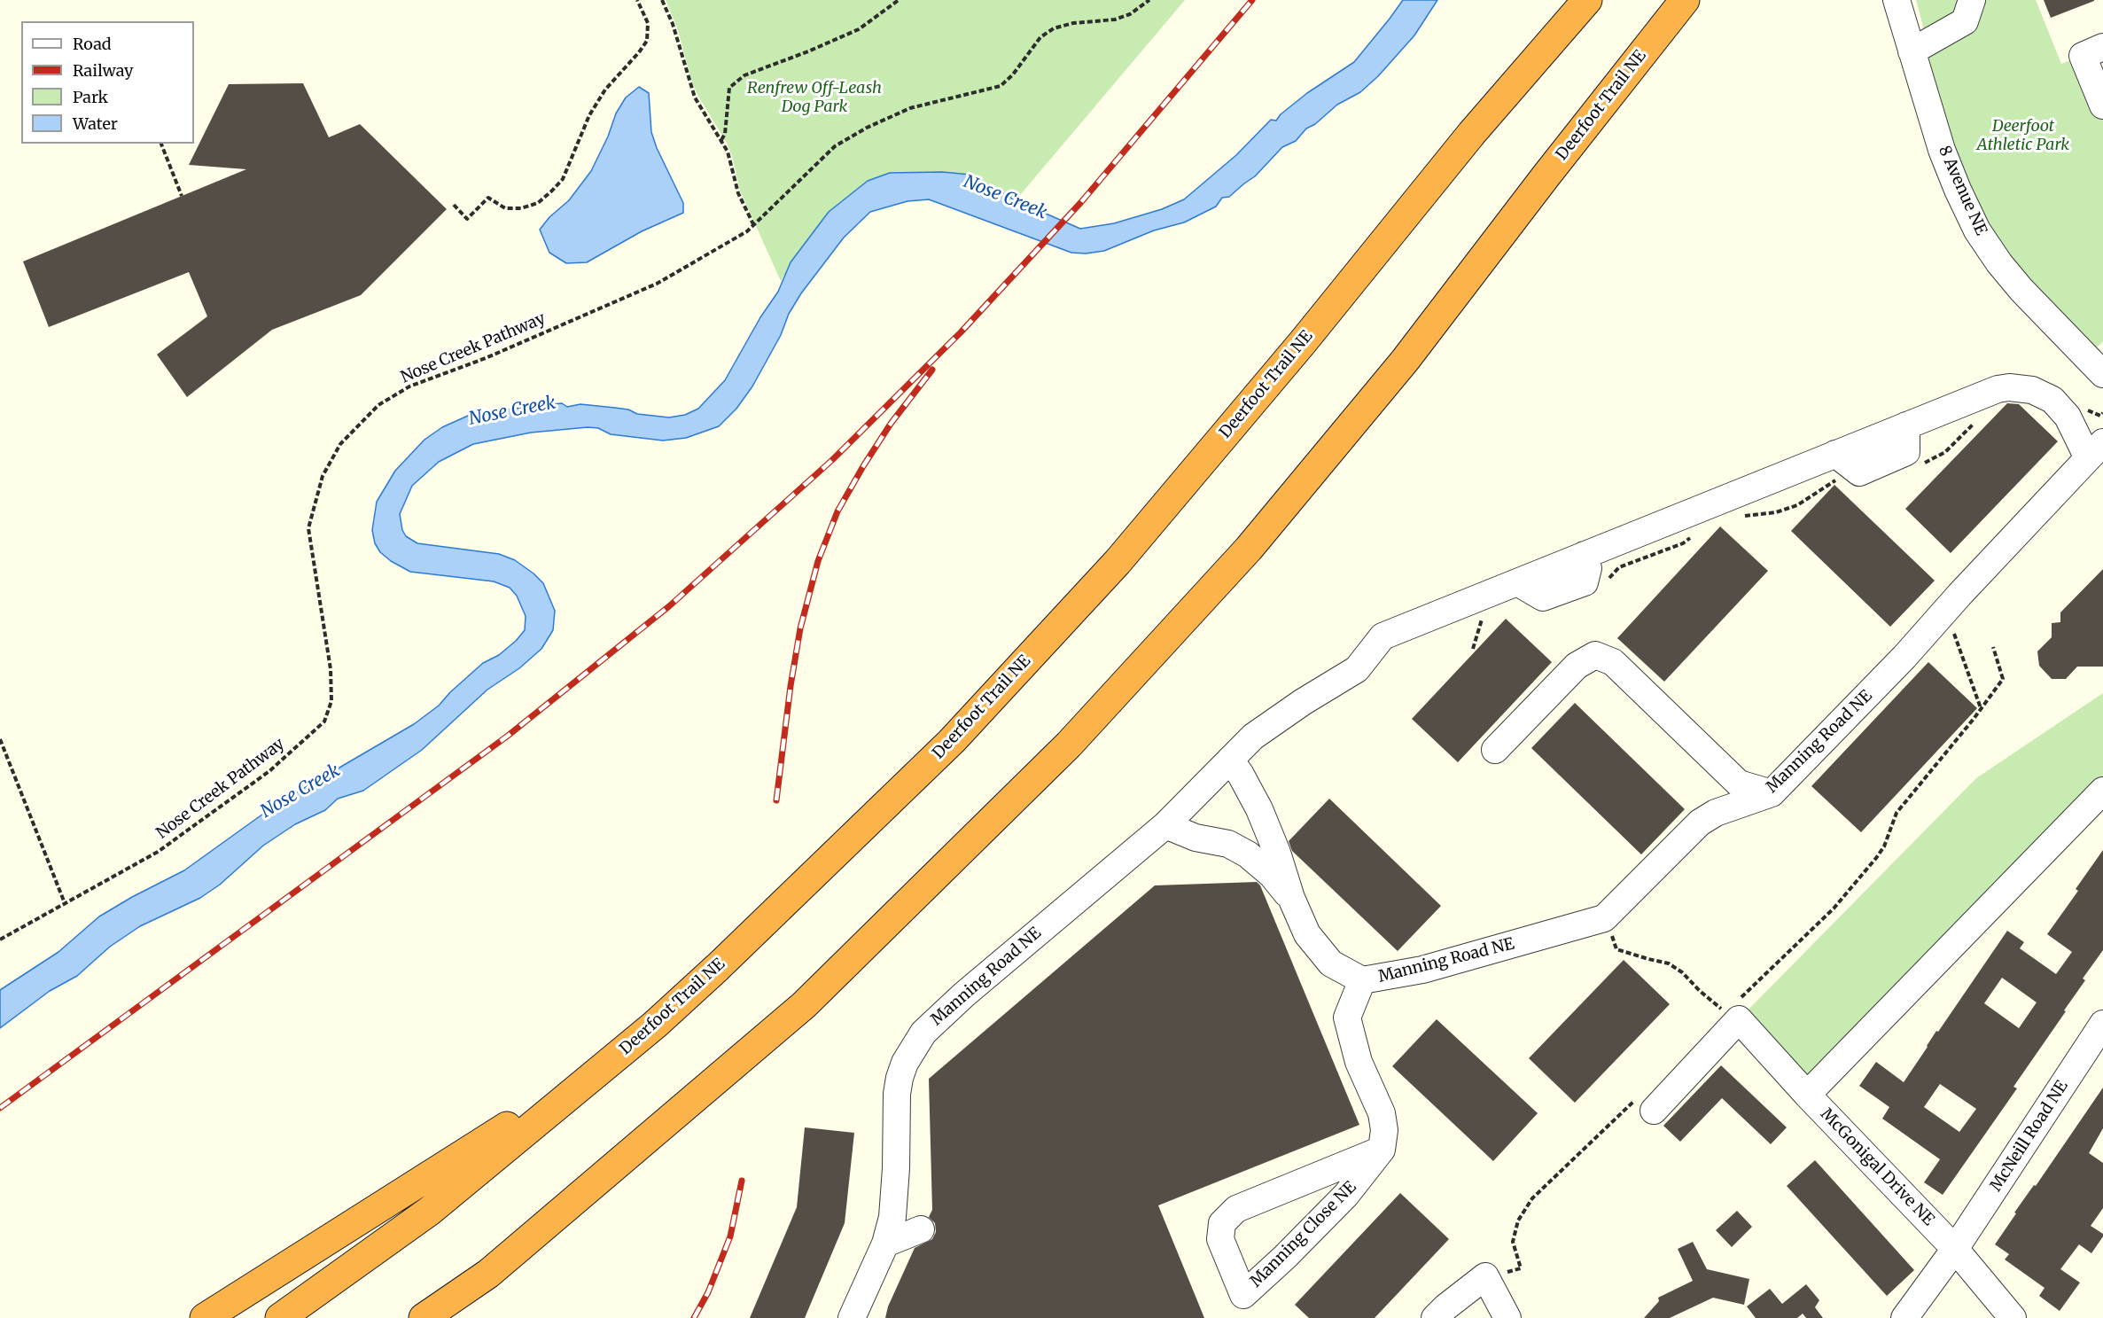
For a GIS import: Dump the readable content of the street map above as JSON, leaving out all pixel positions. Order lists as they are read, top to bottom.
{
  "streets": {
    "highway": ["Deerfoot Trail NE"],
    "street": [
      "8 Avenue NE",
      "Manning Road NE",
      "McNeill Road NE",
      "McGonigal Drive NE",
      "Manning Close NE"
    ],
    "path": ["Nose Creek Pathway"]
  },
  "crossings": [
    ["McNeill Road NE", "McGonigal Drive NE"]
  ],
  "water": ["Nose Creek"],
  "parks": ["Renfrew Off-Leash Dog Park", "Deerfoot Athletic Park"],
  "legend": [
    "Road",
    "Railway",
    "Park",
    "Water"
  ]
}
